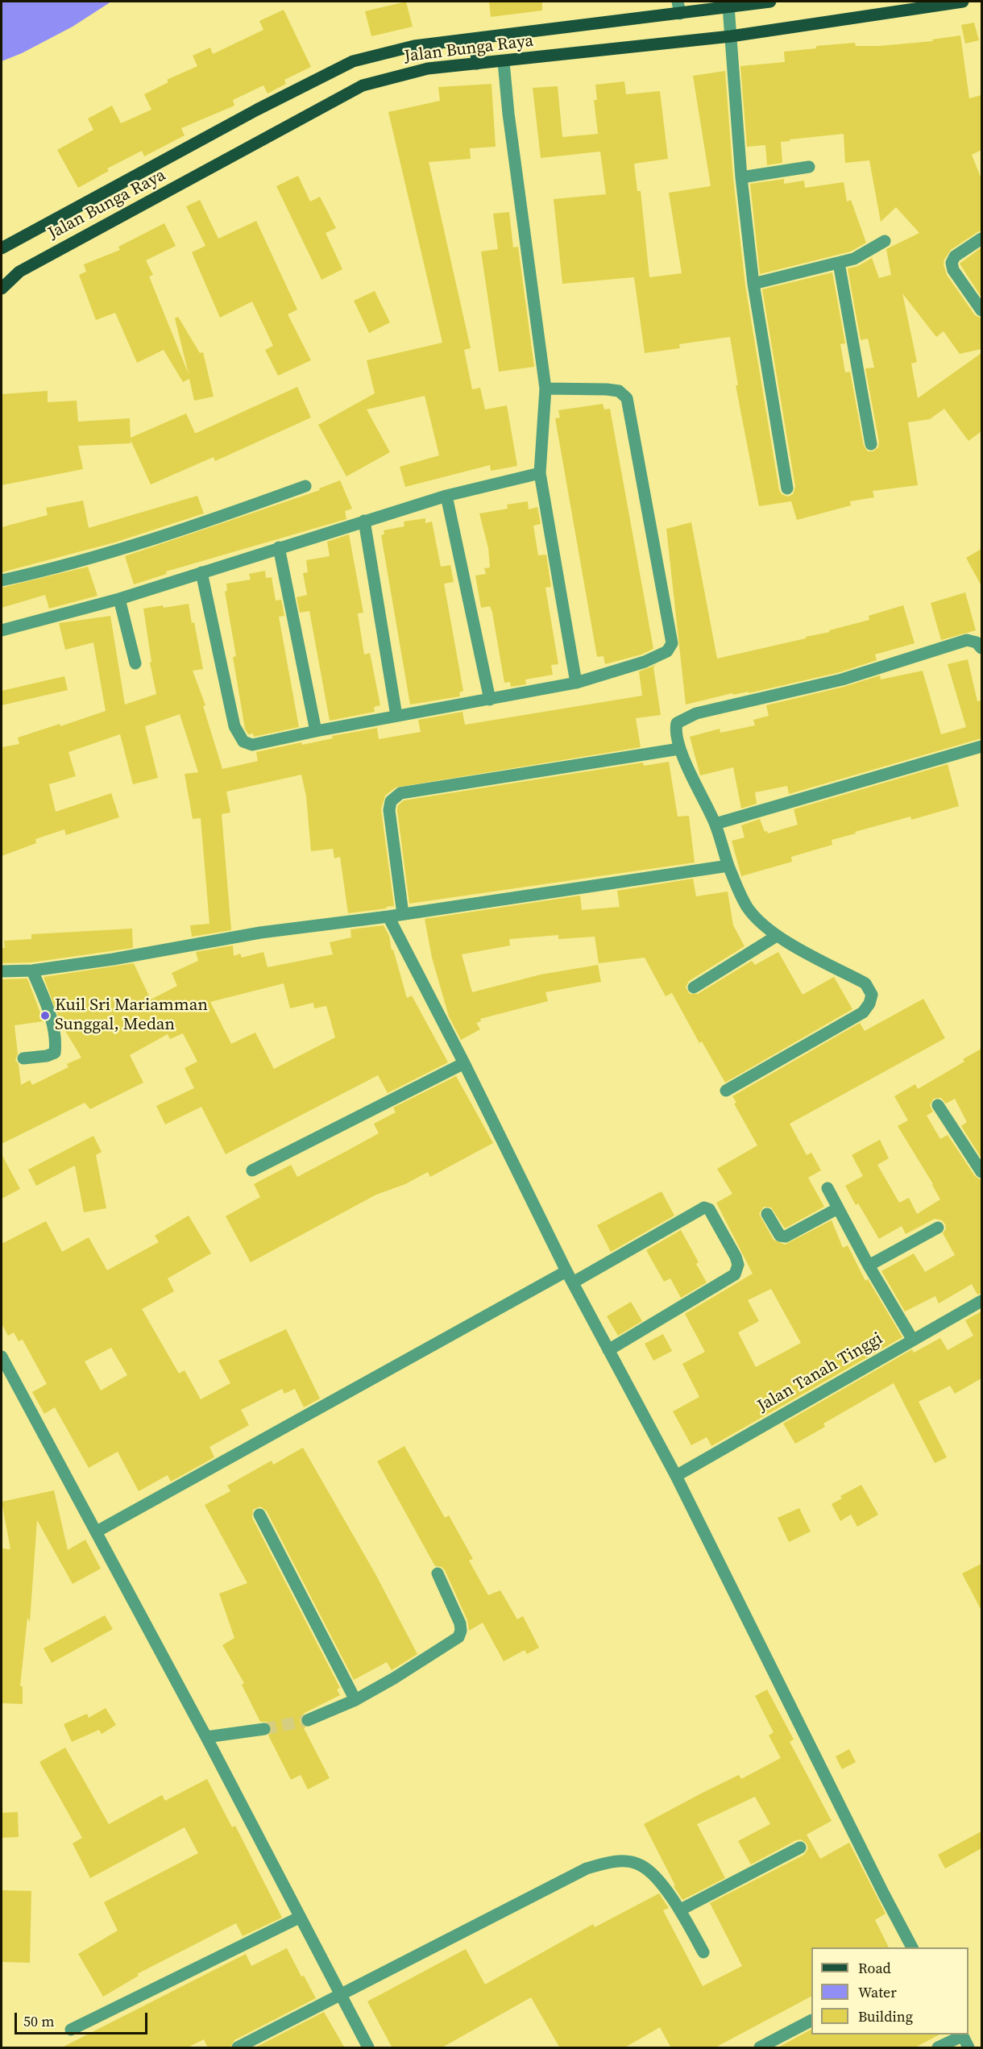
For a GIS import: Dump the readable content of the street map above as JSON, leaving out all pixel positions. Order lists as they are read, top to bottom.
{
  "streets": {
    "main road": ["Jalan Bunga Raya"],
    "street": ["Jalan Tanah Tinggi"]
  },
  "places": ["Kuil Sri Mariamman Sunggal, Medan"],
  "legend": ["Road", "Water", "Building"],
  "scale_bar": "50 m"
}
